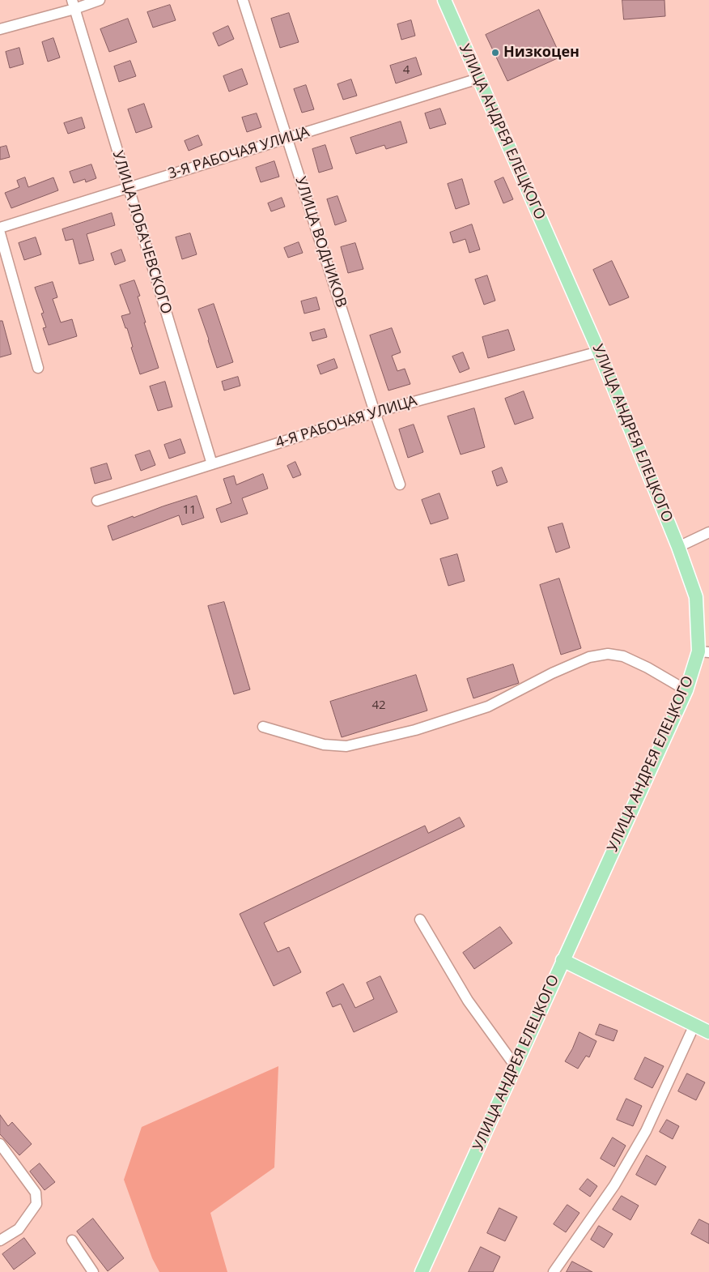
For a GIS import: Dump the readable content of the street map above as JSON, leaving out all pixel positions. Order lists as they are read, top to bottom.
{
  "streets": {
    "main road": ["УЛИЦА АНДРЕЯ ЕЛЕЦКОГО"],
    "street": [
      "3-Я РАБОЧАЯ УЛИЦА",
      "УЛИЦА ЛОБАЧЕВСКОГО",
      "УЛИЦА ВОДНИКОВ",
      "4-Я РАБОЧАЯ УЛИЦА"
    ]
  },
  "crossings": [
    ["УЛИЦА АНДРЕЯ ЕЛЕЦКОГО", "3-Я РАБОЧАЯ УЛИЦА"],
    ["УЛИЦА АНДРЕЯ ЕЛЕЦКОГО", "4-Я РАБОЧАЯ УЛИЦА"],
    ["3-Я РАБОЧАЯ УЛИЦА", "УЛИЦА ЛОБАЧЕВСКОГО"],
    ["3-Я РАБОЧАЯ УЛИЦА", "УЛИЦА ВОДНИКОВ"],
    ["УЛИЦА ЛОБАЧЕВСКОГО", "4-Я РАБОЧАЯ УЛИЦА"],
    ["УЛИЦА ВОДНИКОВ", "4-Я РАБОЧАЯ УЛИЦА"]
  ],
  "places": ["Низкоцен"],
  "house_numbers": ["4", "11", "42"]
}
